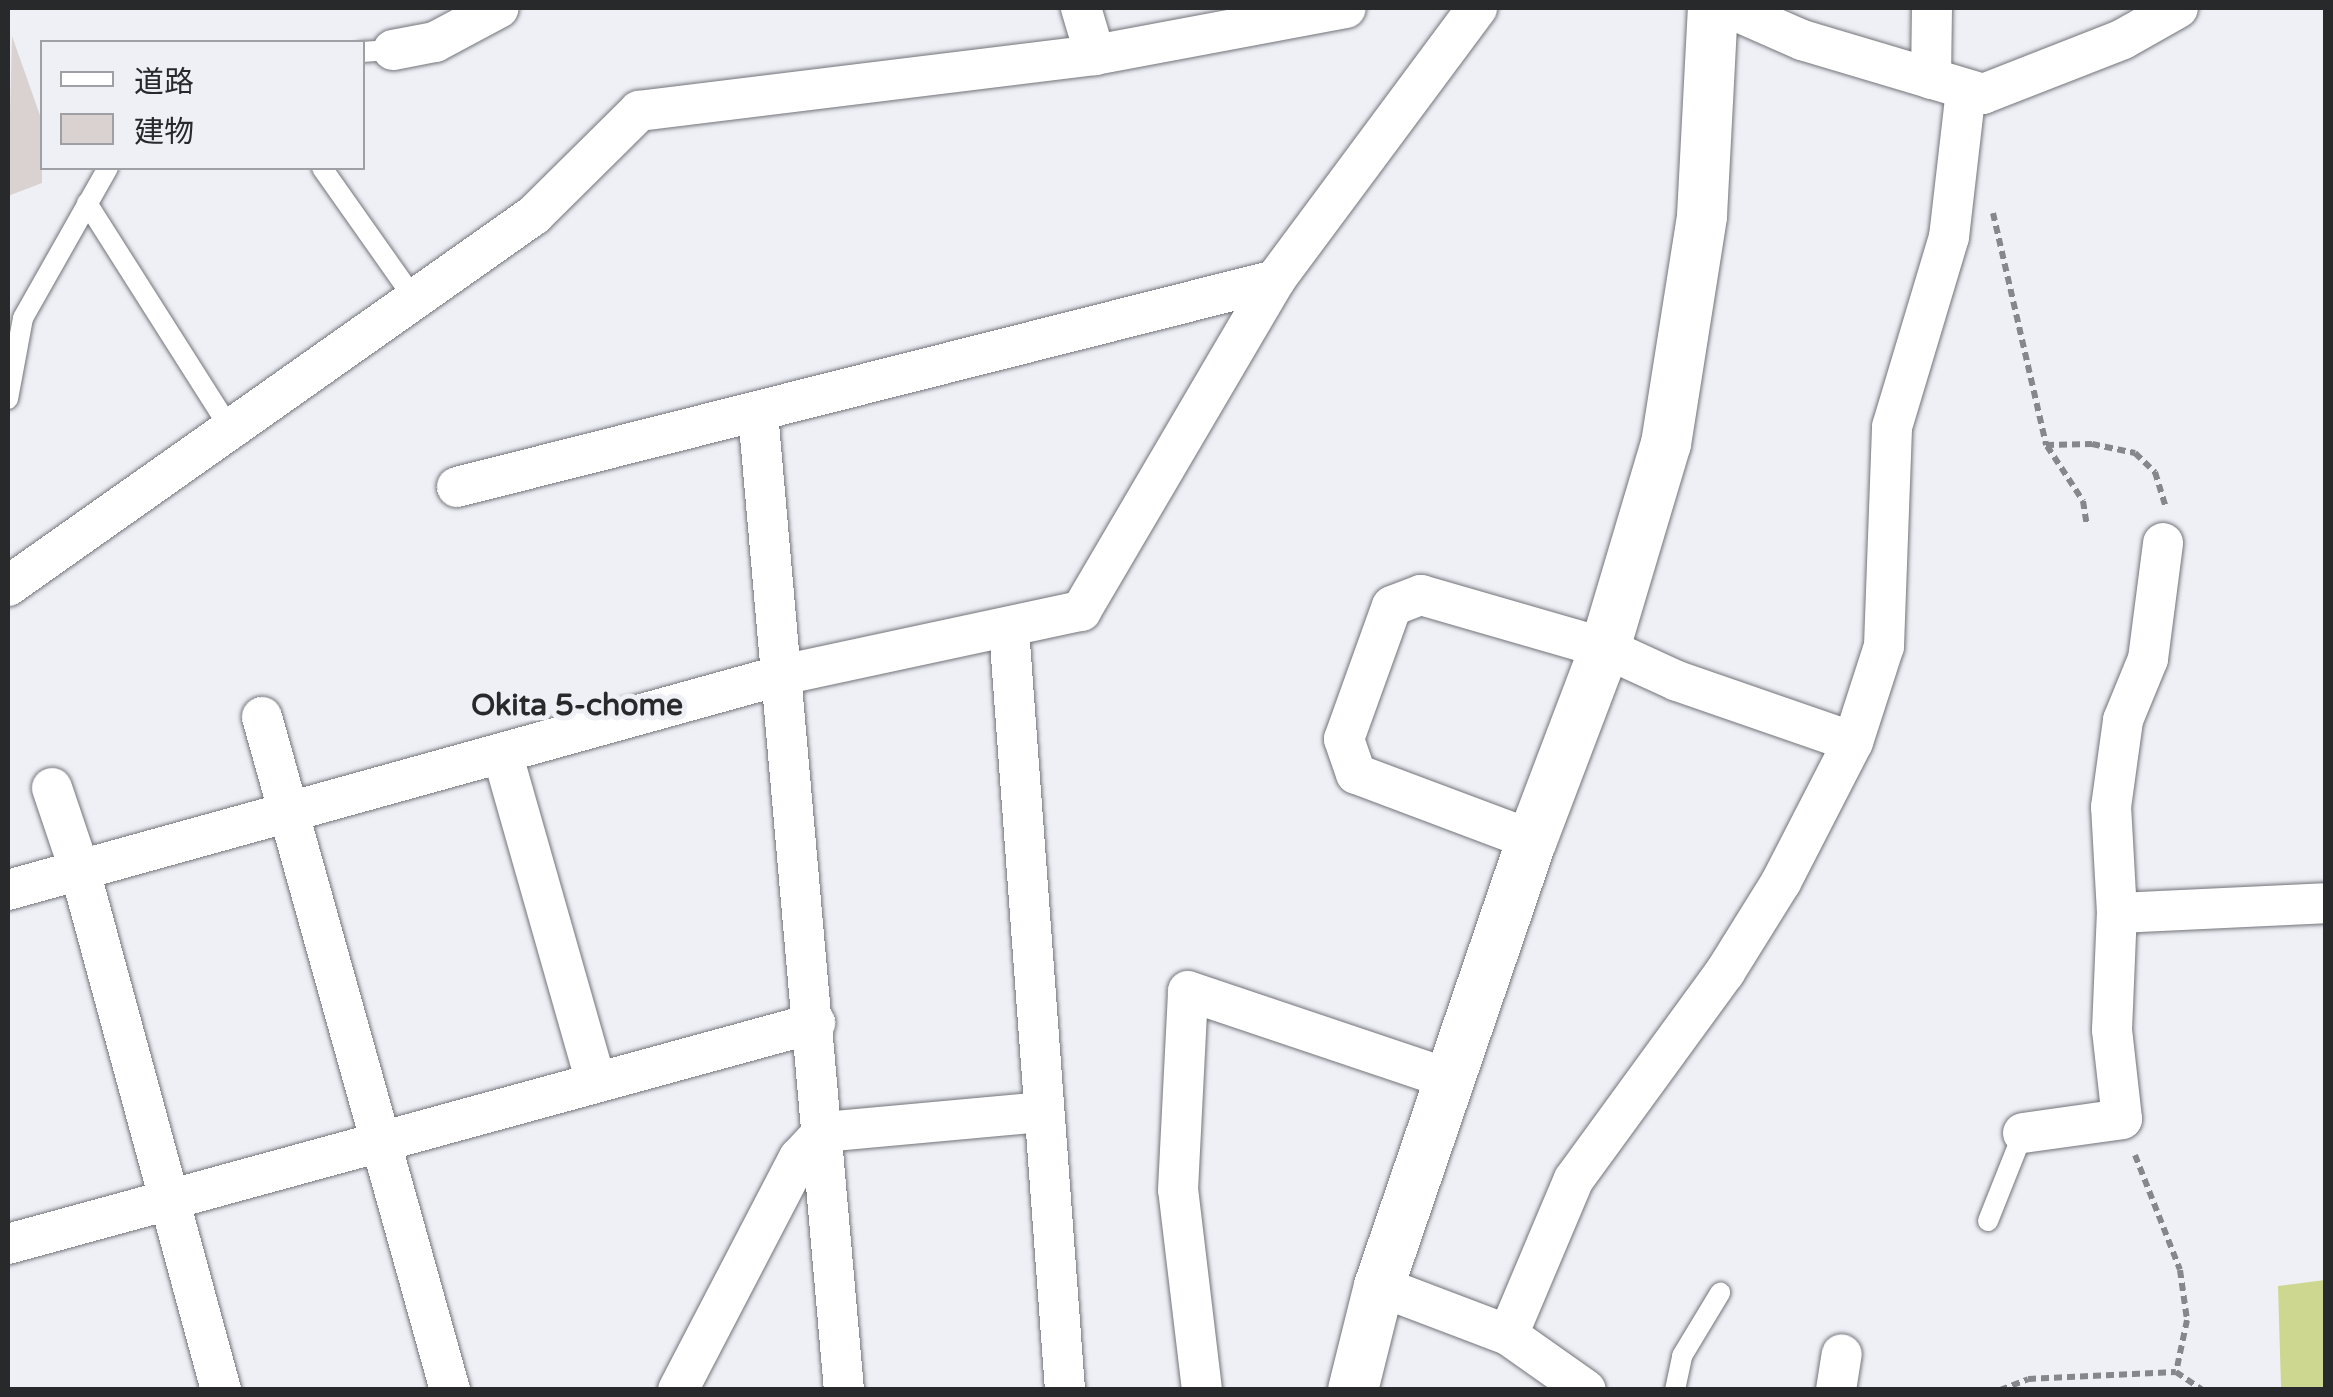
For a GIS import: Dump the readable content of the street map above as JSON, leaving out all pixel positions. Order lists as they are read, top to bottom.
{
  "districts": ["Okita 5-chome"],
  "legend": ["道路", "建物"]
}
